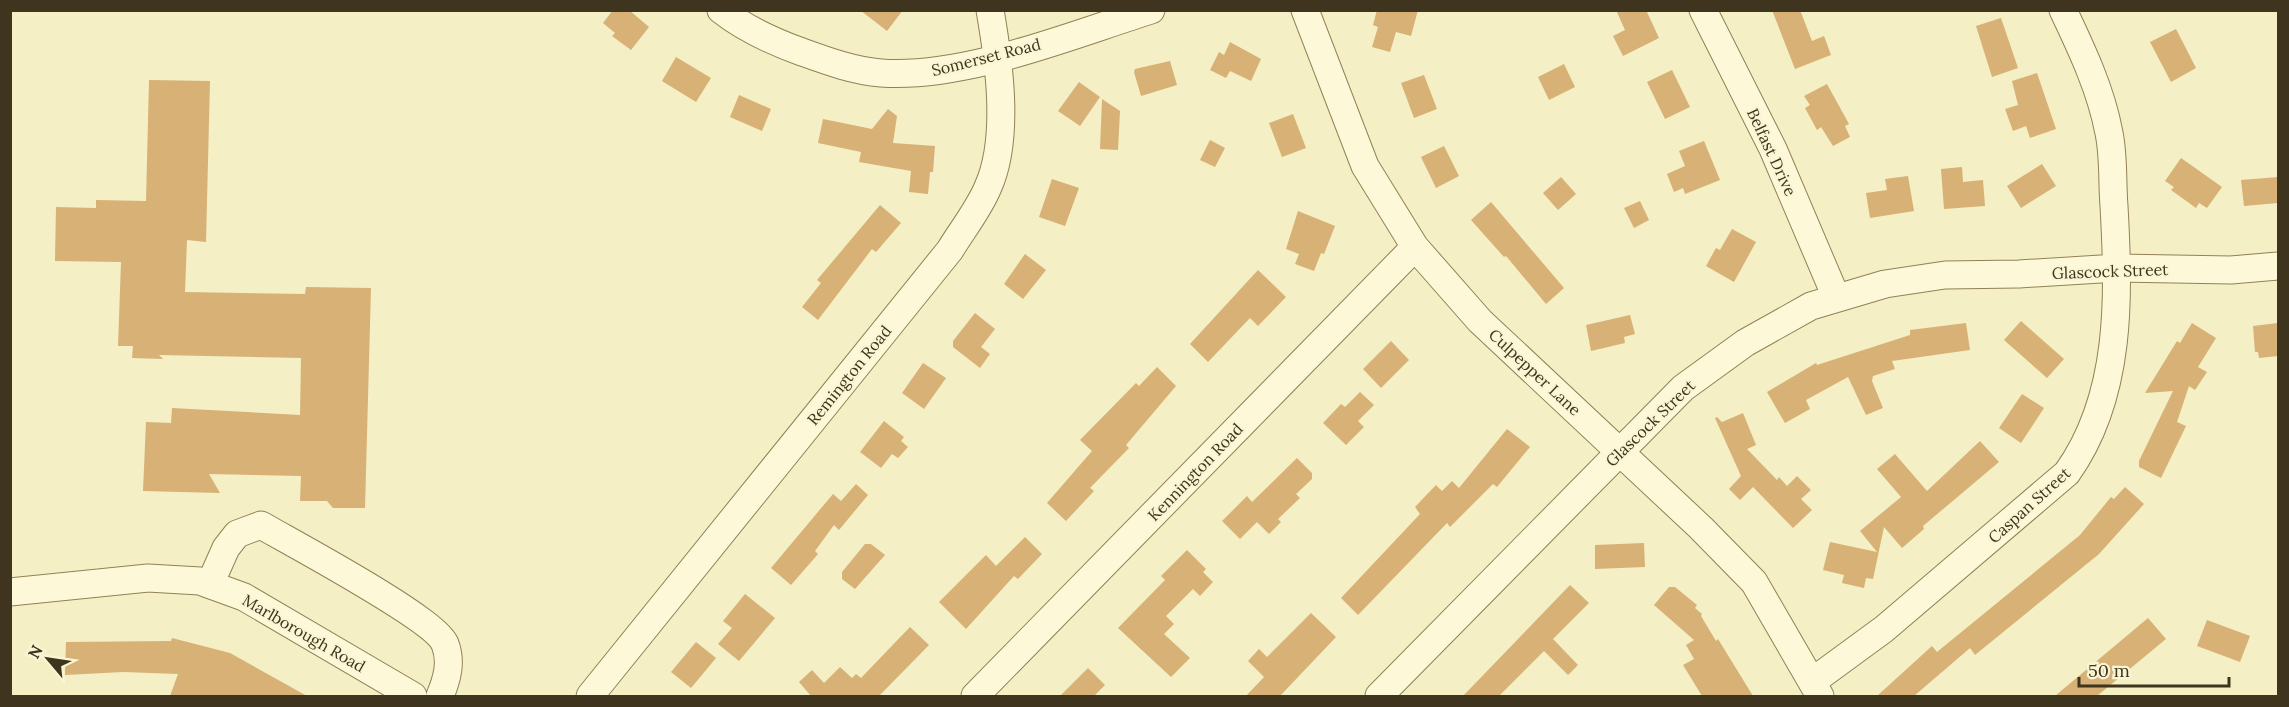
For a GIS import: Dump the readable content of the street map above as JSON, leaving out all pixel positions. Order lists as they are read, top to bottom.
{
  "streets": {
    "street": [
      "Somerset Road",
      "Belfast Drive",
      "Glascock Street",
      "Culpepper Lane",
      "Remington Road",
      "Kennington Road",
      "Caspan Street",
      "Marlborough Road"
    ]
  },
  "crossings": [
    ["Somerset Road", "Remington Road"],
    ["Belfast Drive", "Glascock Street"],
    ["Glascock Street", "Culpepper Lane"],
    ["Glascock Street", "Caspan Street"],
    ["Culpepper Lane", "Kennington Road"],
    ["Culpepper Lane", "Caspan Street"]
  ],
  "scale_bar": "50 m",
  "north": "top left"
}
